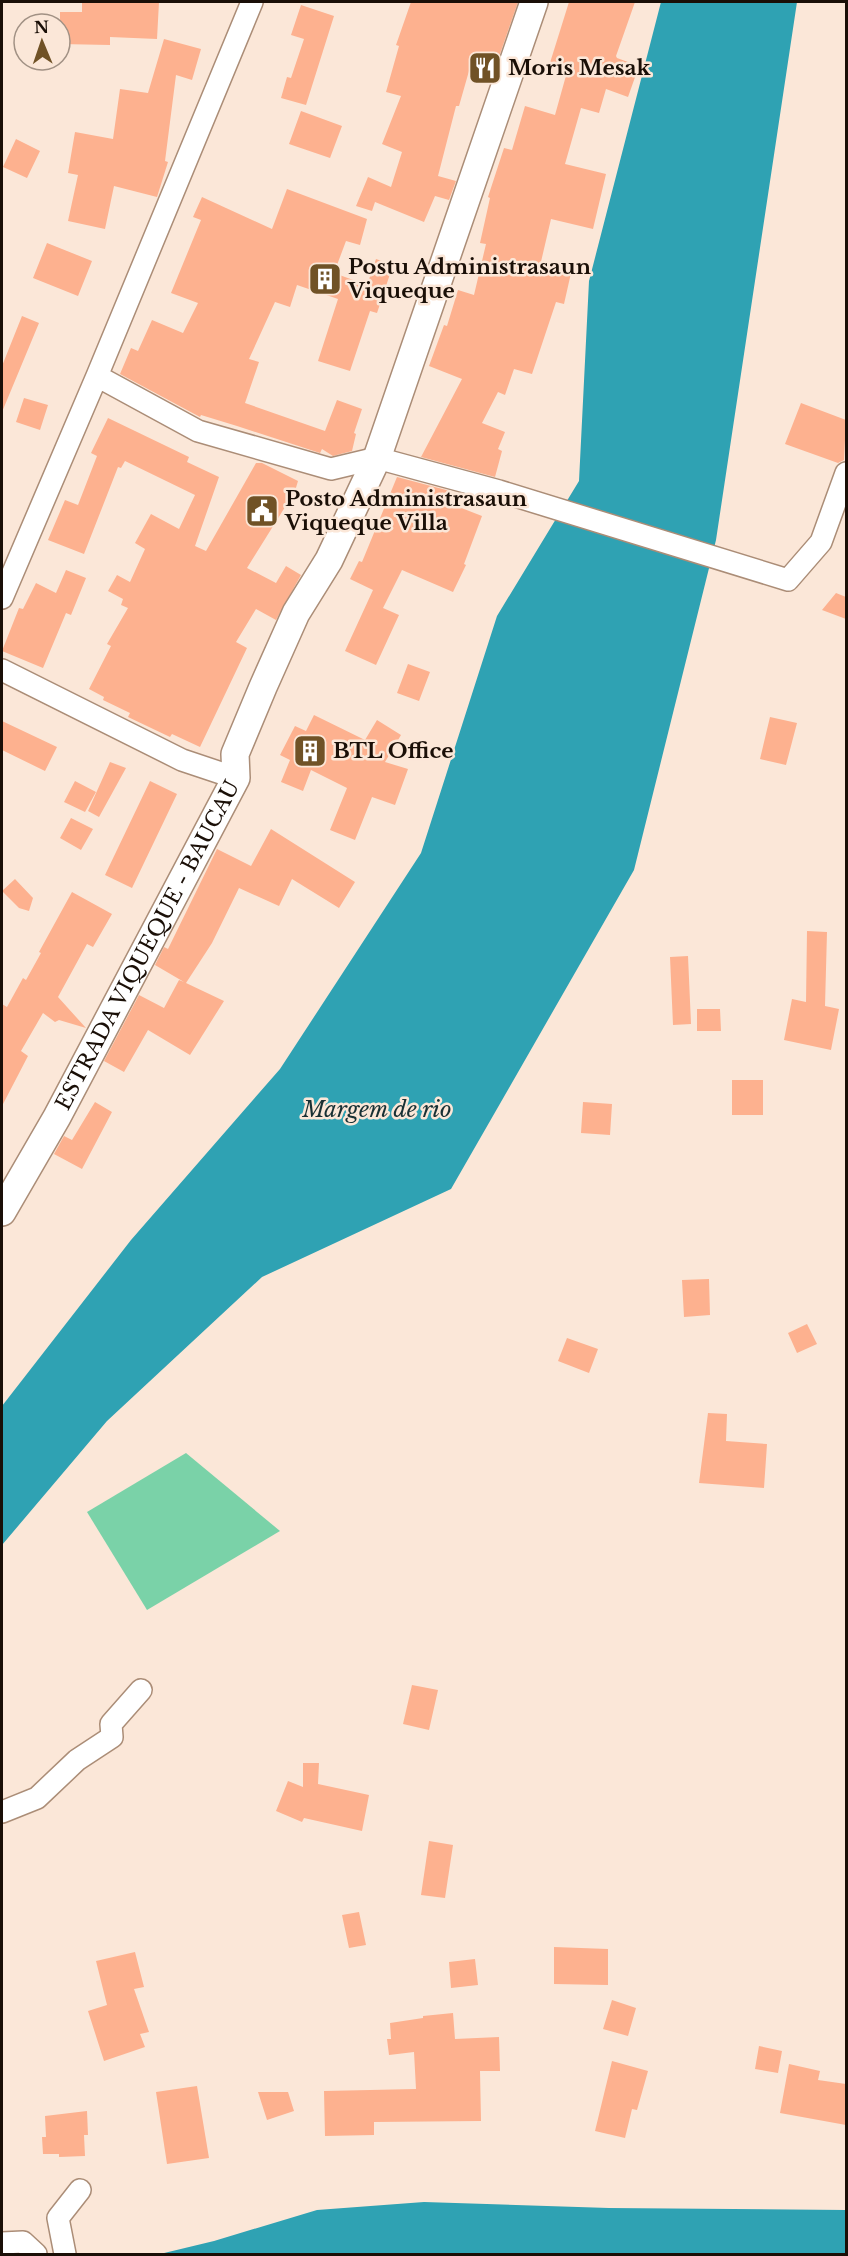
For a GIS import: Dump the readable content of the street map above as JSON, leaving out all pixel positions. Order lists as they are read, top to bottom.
{
  "streets": {
    "main road": ["ESTRADA VIQUEQUE - BAUCAU"]
  },
  "water": ["Margem de rio"],
  "places": {
    "restaurant": ["Moris Mesak"],
    "building": ["Postu Administrasaun Viqueque", "BTL Office"],
    "public building": ["Posto Administrasaun Viqueque Villa"]
  },
  "north": "top"
}
